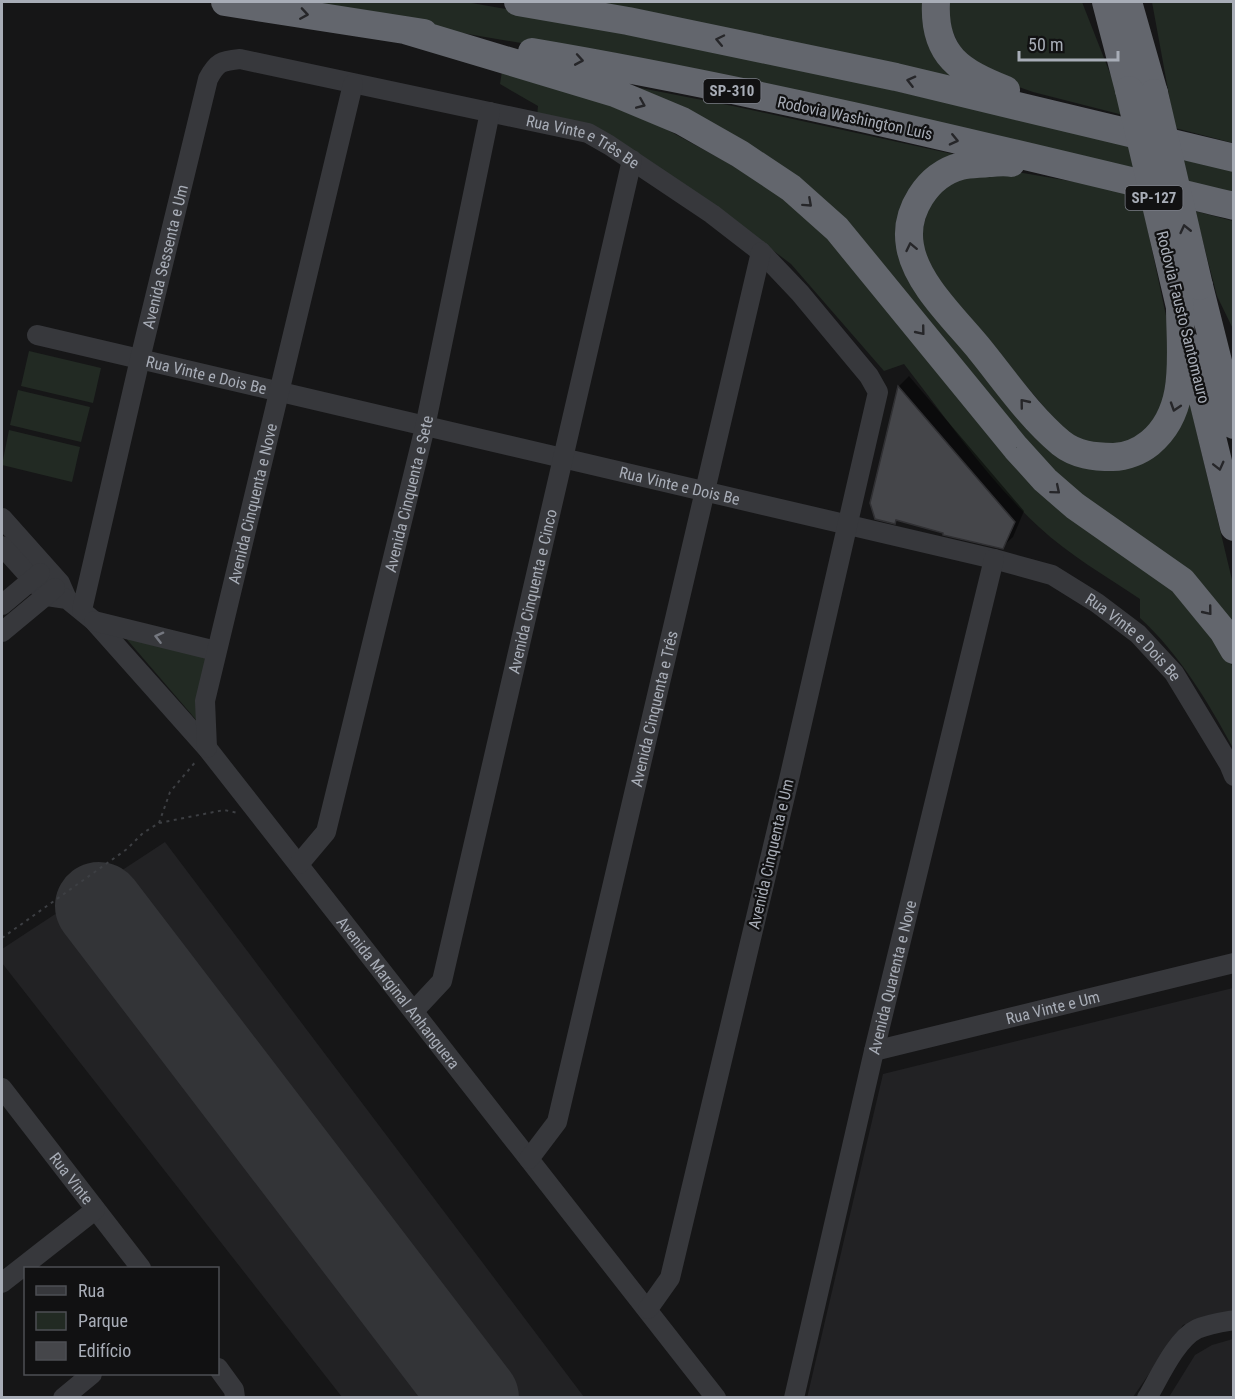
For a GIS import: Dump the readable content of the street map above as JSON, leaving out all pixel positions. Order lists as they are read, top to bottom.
{
  "streets": {
    "highway": [
      "SP-310",
      "Rodovia Washington Luís",
      "SP-127",
      "Rodovia Fausto Santomauro"
    ],
    "street": [
      "Rua Vinte e Três Be",
      "Avenida Sessenta e Um",
      "Rua Vinte e Dois Be",
      "Avenida Cinquenta e Sete",
      "Avenida Cinquenta e Nove",
      "Avenida Cinquenta e Cinco",
      "Avenida Cinquenta e Três",
      "Avenida Cinquenta e Um",
      "Avenida Quarenta e Nove",
      "Avenida Marginal Anhanguera",
      "Rua Vinte e Um",
      "Rua Vinte"
    ]
  },
  "crossings": [
    ["Rua Vinte e Três Be", "Avenida Sessenta e Um"],
    ["Rua Vinte e Três Be", "Avenida Cinquenta e Sete"],
    ["Rua Vinte e Três Be", "Avenida Cinquenta e Nove"],
    ["Rua Vinte e Três Be", "Avenida Cinquenta e Cinco"],
    ["Rua Vinte e Três Be", "Avenida Cinquenta e Três"],
    ["Rua Vinte e Três Be", "Avenida Cinquenta e Um"],
    ["Avenida Sessenta e Um", "Rua Vinte e Dois Be"],
    ["Avenida Sessenta e Um", "Avenida Marginal Anhanguera"],
    ["Rua Vinte e Dois Be", "Avenida Cinquenta e Sete"],
    ["Rua Vinte e Dois Be", "Avenida Cinquenta e Nove"],
    ["Rua Vinte e Dois Be", "Avenida Cinquenta e Cinco"],
    ["Rua Vinte e Dois Be", "Avenida Cinquenta e Três"],
    ["Rua Vinte e Dois Be", "Avenida Cinquenta e Um"],
    ["Rua Vinte e Dois Be", "Avenida Quarenta e Nove"],
    ["Avenida Cinquenta e Sete", "Avenida Marginal Anhanguera"],
    ["Avenida Cinquenta e Nove", "Avenida Marginal Anhanguera"],
    ["Avenida Cinquenta e Cinco", "Avenida Marginal Anhanguera"],
    ["Avenida Cinquenta e Três", "Avenida Marginal Anhanguera"],
    ["Avenida Cinquenta e Um", "Avenida Marginal Anhanguera"],
    ["Avenida Quarenta e Nove", "Rua Vinte e Um"]
  ],
  "legend": ["Rua", "Parque", "Edifício"],
  "scale_bar": "50 m"
}
